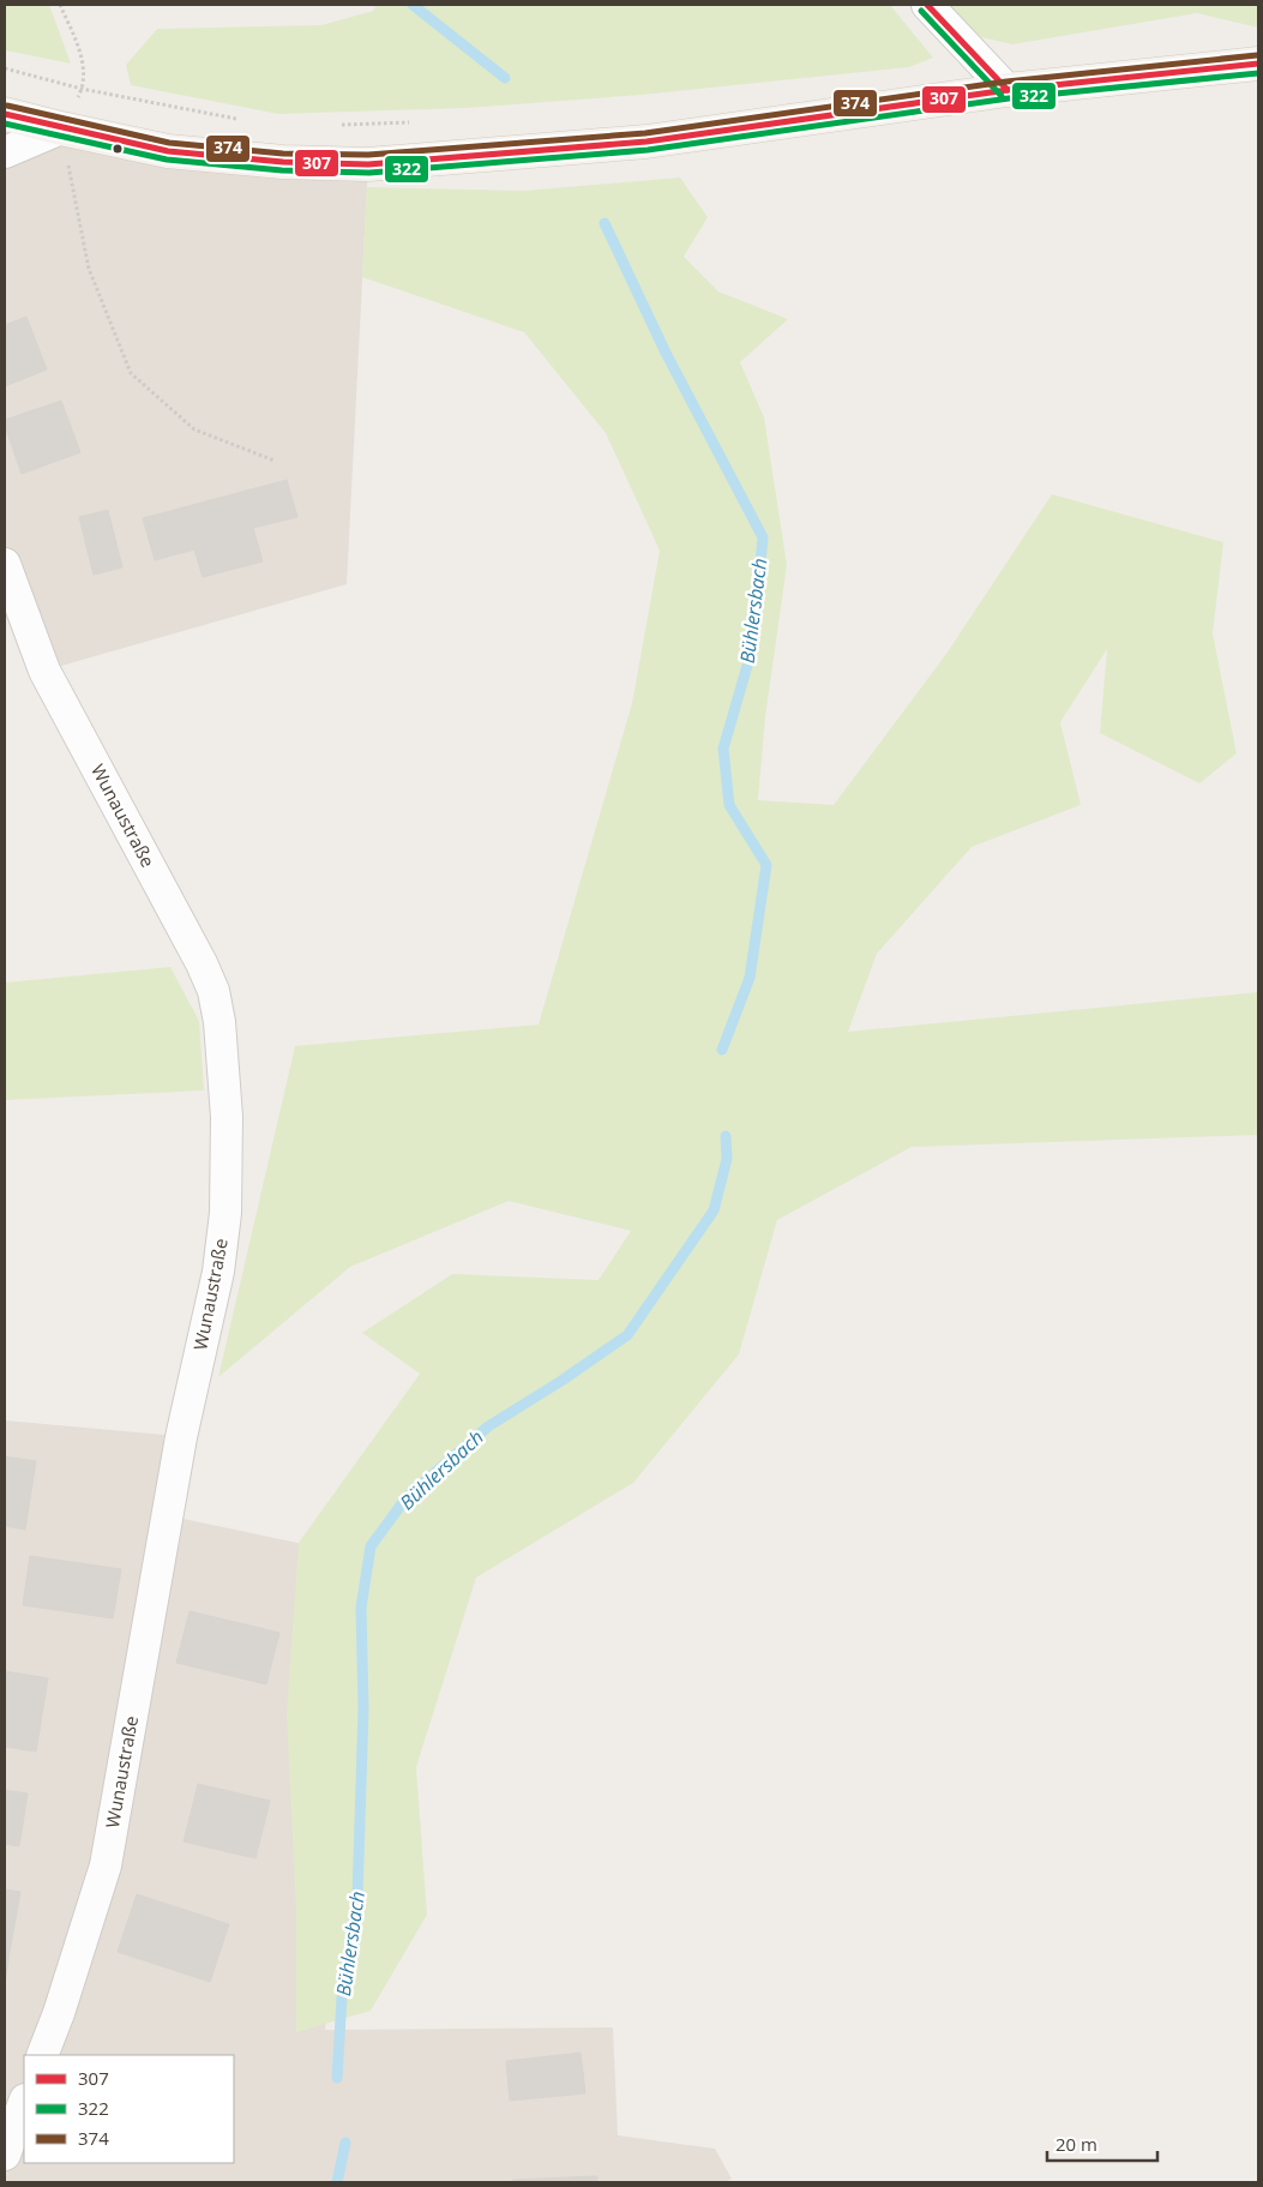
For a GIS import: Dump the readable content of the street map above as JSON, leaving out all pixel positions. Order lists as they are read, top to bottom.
{
  "streets": {
    "street": ["Wunaustraße"]
  },
  "water": ["Bühlersbach"],
  "lines": ["transit line 307", "transit line 322", "transit line 374"],
  "legend": ["307", "322", "374"],
  "scale_bar": "20 m"
}
